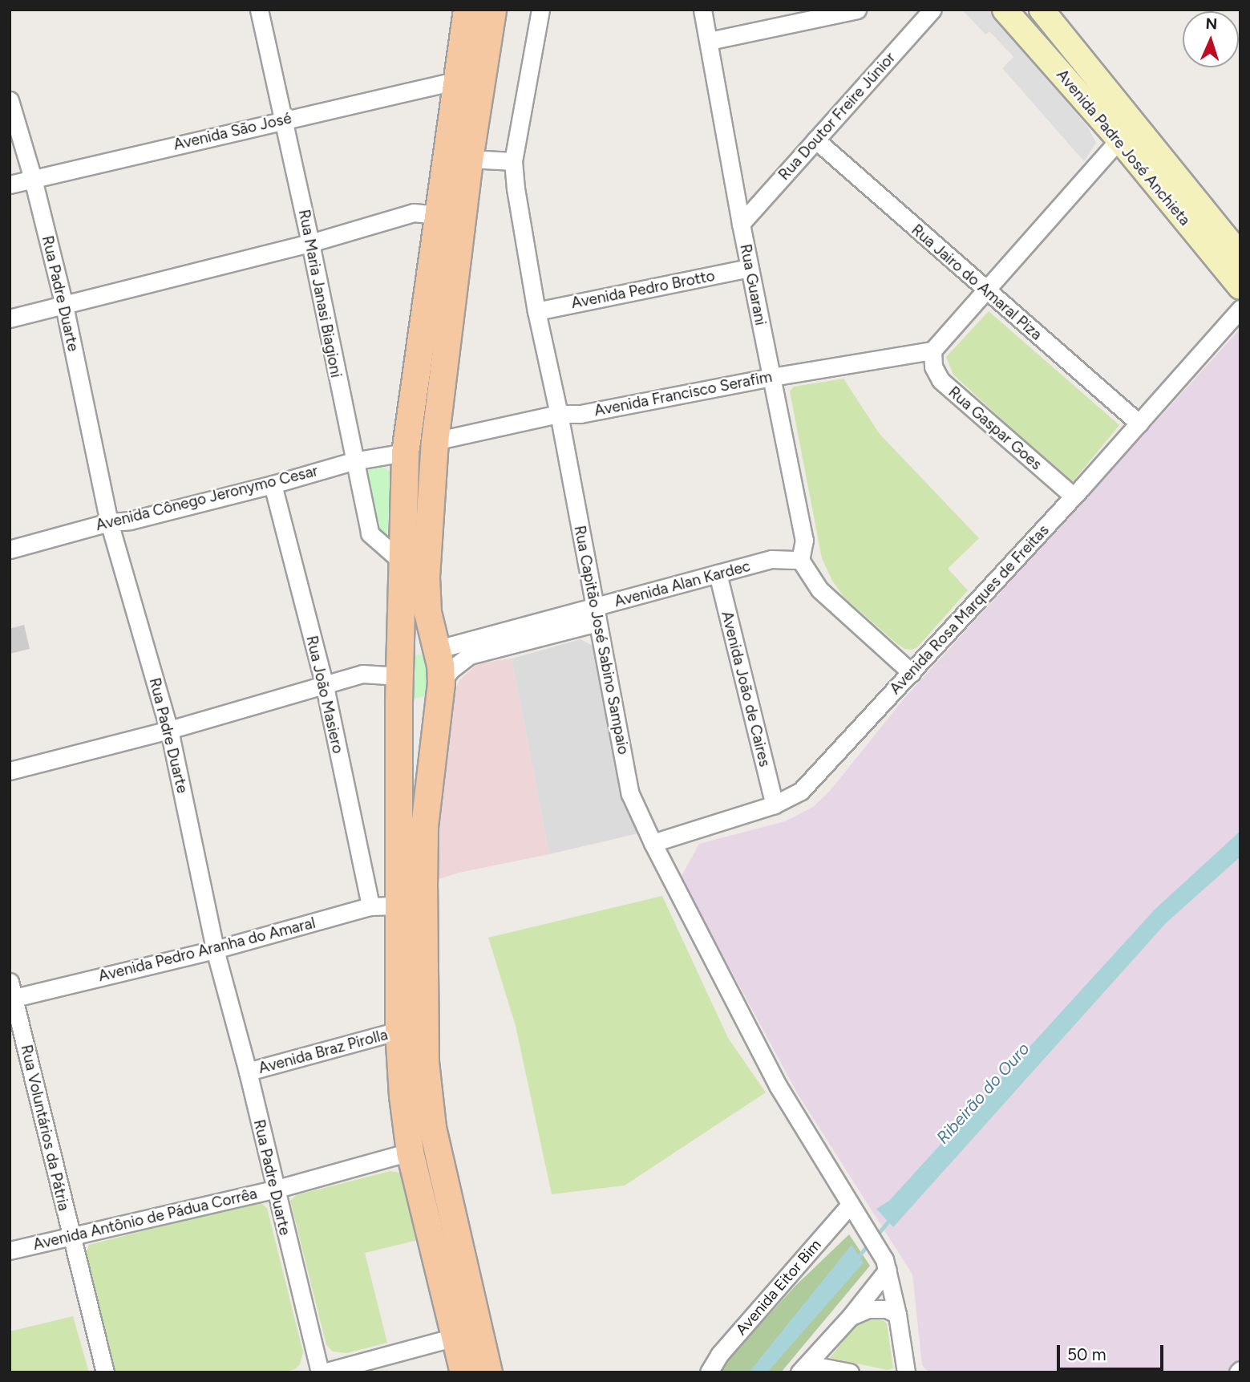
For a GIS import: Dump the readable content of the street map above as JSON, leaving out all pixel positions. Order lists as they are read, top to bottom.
{
  "streets": {
    "main road": ["Avenida Padre José Anchieta"],
    "street": [
      "Rua Doutor Freire Júnior",
      "Avenida São José",
      "Rua Jairo do Amaral Piza",
      "Rua Guarani",
      "Avenida Pedro Brotto",
      "Rua Padre Duarte",
      "Rua Maria Janasi Biagioni",
      "Avenida Francisco Serafim",
      "Rua Gaspar Goes",
      "Avenida Cônego Jeronymo Cesar",
      "Avenida Alan Kardec",
      "Avenida Rosa Marques de Freitas",
      "Rua Capitão José Sabino Sampaio",
      "Avenida João de Caires",
      "Rua João Masiero",
      "Avenida Pedro Aranha do Amaral",
      "Avenida Braz Pirolla",
      "Rua Voluntários da Pátria",
      "Avenida Antônio de Pádua Corrêa",
      "Avenida Eitor Bim"
    ]
  },
  "crossings": [
    ["Rua Doutor Freire Júnior", "Rua Jairo do Amaral Piza"],
    ["Rua Doutor Freire Júnior", "Rua Guarani"],
    ["Avenida São José", "Rua Padre Duarte"],
    ["Avenida São José", "Rua Maria Janasi Biagioni"],
    ["Rua Jairo do Amaral Piza", "Avenida Rosa Marques de Freitas"],
    ["Rua Guarani", "Avenida Pedro Brotto"],
    ["Rua Guarani", "Avenida Francisco Serafim"],
    ["Rua Guarani", "Avenida Alan Kardec"],
    ["Avenida Pedro Brotto", "Rua Capitão José Sabino Sampaio"],
    ["Rua Padre Duarte", "Avenida Cônego Jeronymo Cesar"],
    ["Rua Padre Duarte", "Avenida Pedro Aranha do Amaral"],
    ["Rua Padre Duarte", "Avenida Braz Pirolla"],
    ["Rua Padre Duarte", "Avenida Antônio de Pádua Corrêa"],
    ["Rua Maria Janasi Biagioni", "Avenida Cônego Jeronymo Cesar"],
    ["Avenida Francisco Serafim", "Rua Gaspar Goes"],
    ["Avenida Francisco Serafim", "Rua Capitão José Sabino Sampaio"],
    ["Rua Gaspar Goes", "Avenida Rosa Marques de Freitas"],
    ["Avenida Cônego Jeronymo Cesar", "Rua João Masiero"],
    ["Avenida Alan Kardec", "Rua Capitão José Sabino Sampaio"],
    ["Avenida Alan Kardec", "Avenida João de Caires"],
    ["Avenida Rosa Marques de Freitas", "Rua Capitão José Sabino Sampaio"],
    ["Avenida Rosa Marques de Freitas", "Avenida João de Caires"],
    ["Rua Capitão José Sabino Sampaio", "Avenida Eitor Bim"],
    ["Rua João Masiero", "Avenida Pedro Aranha do Amaral"],
    ["Avenida Pedro Aranha do Amaral", "Rua Voluntários da Pátria"],
    ["Rua Voluntários da Pátria", "Avenida Antônio de Pádua Corrêa"]
  ],
  "water": ["Ribeirão do Ouro"],
  "scale_bar": "50 m",
  "north": "top"
}
